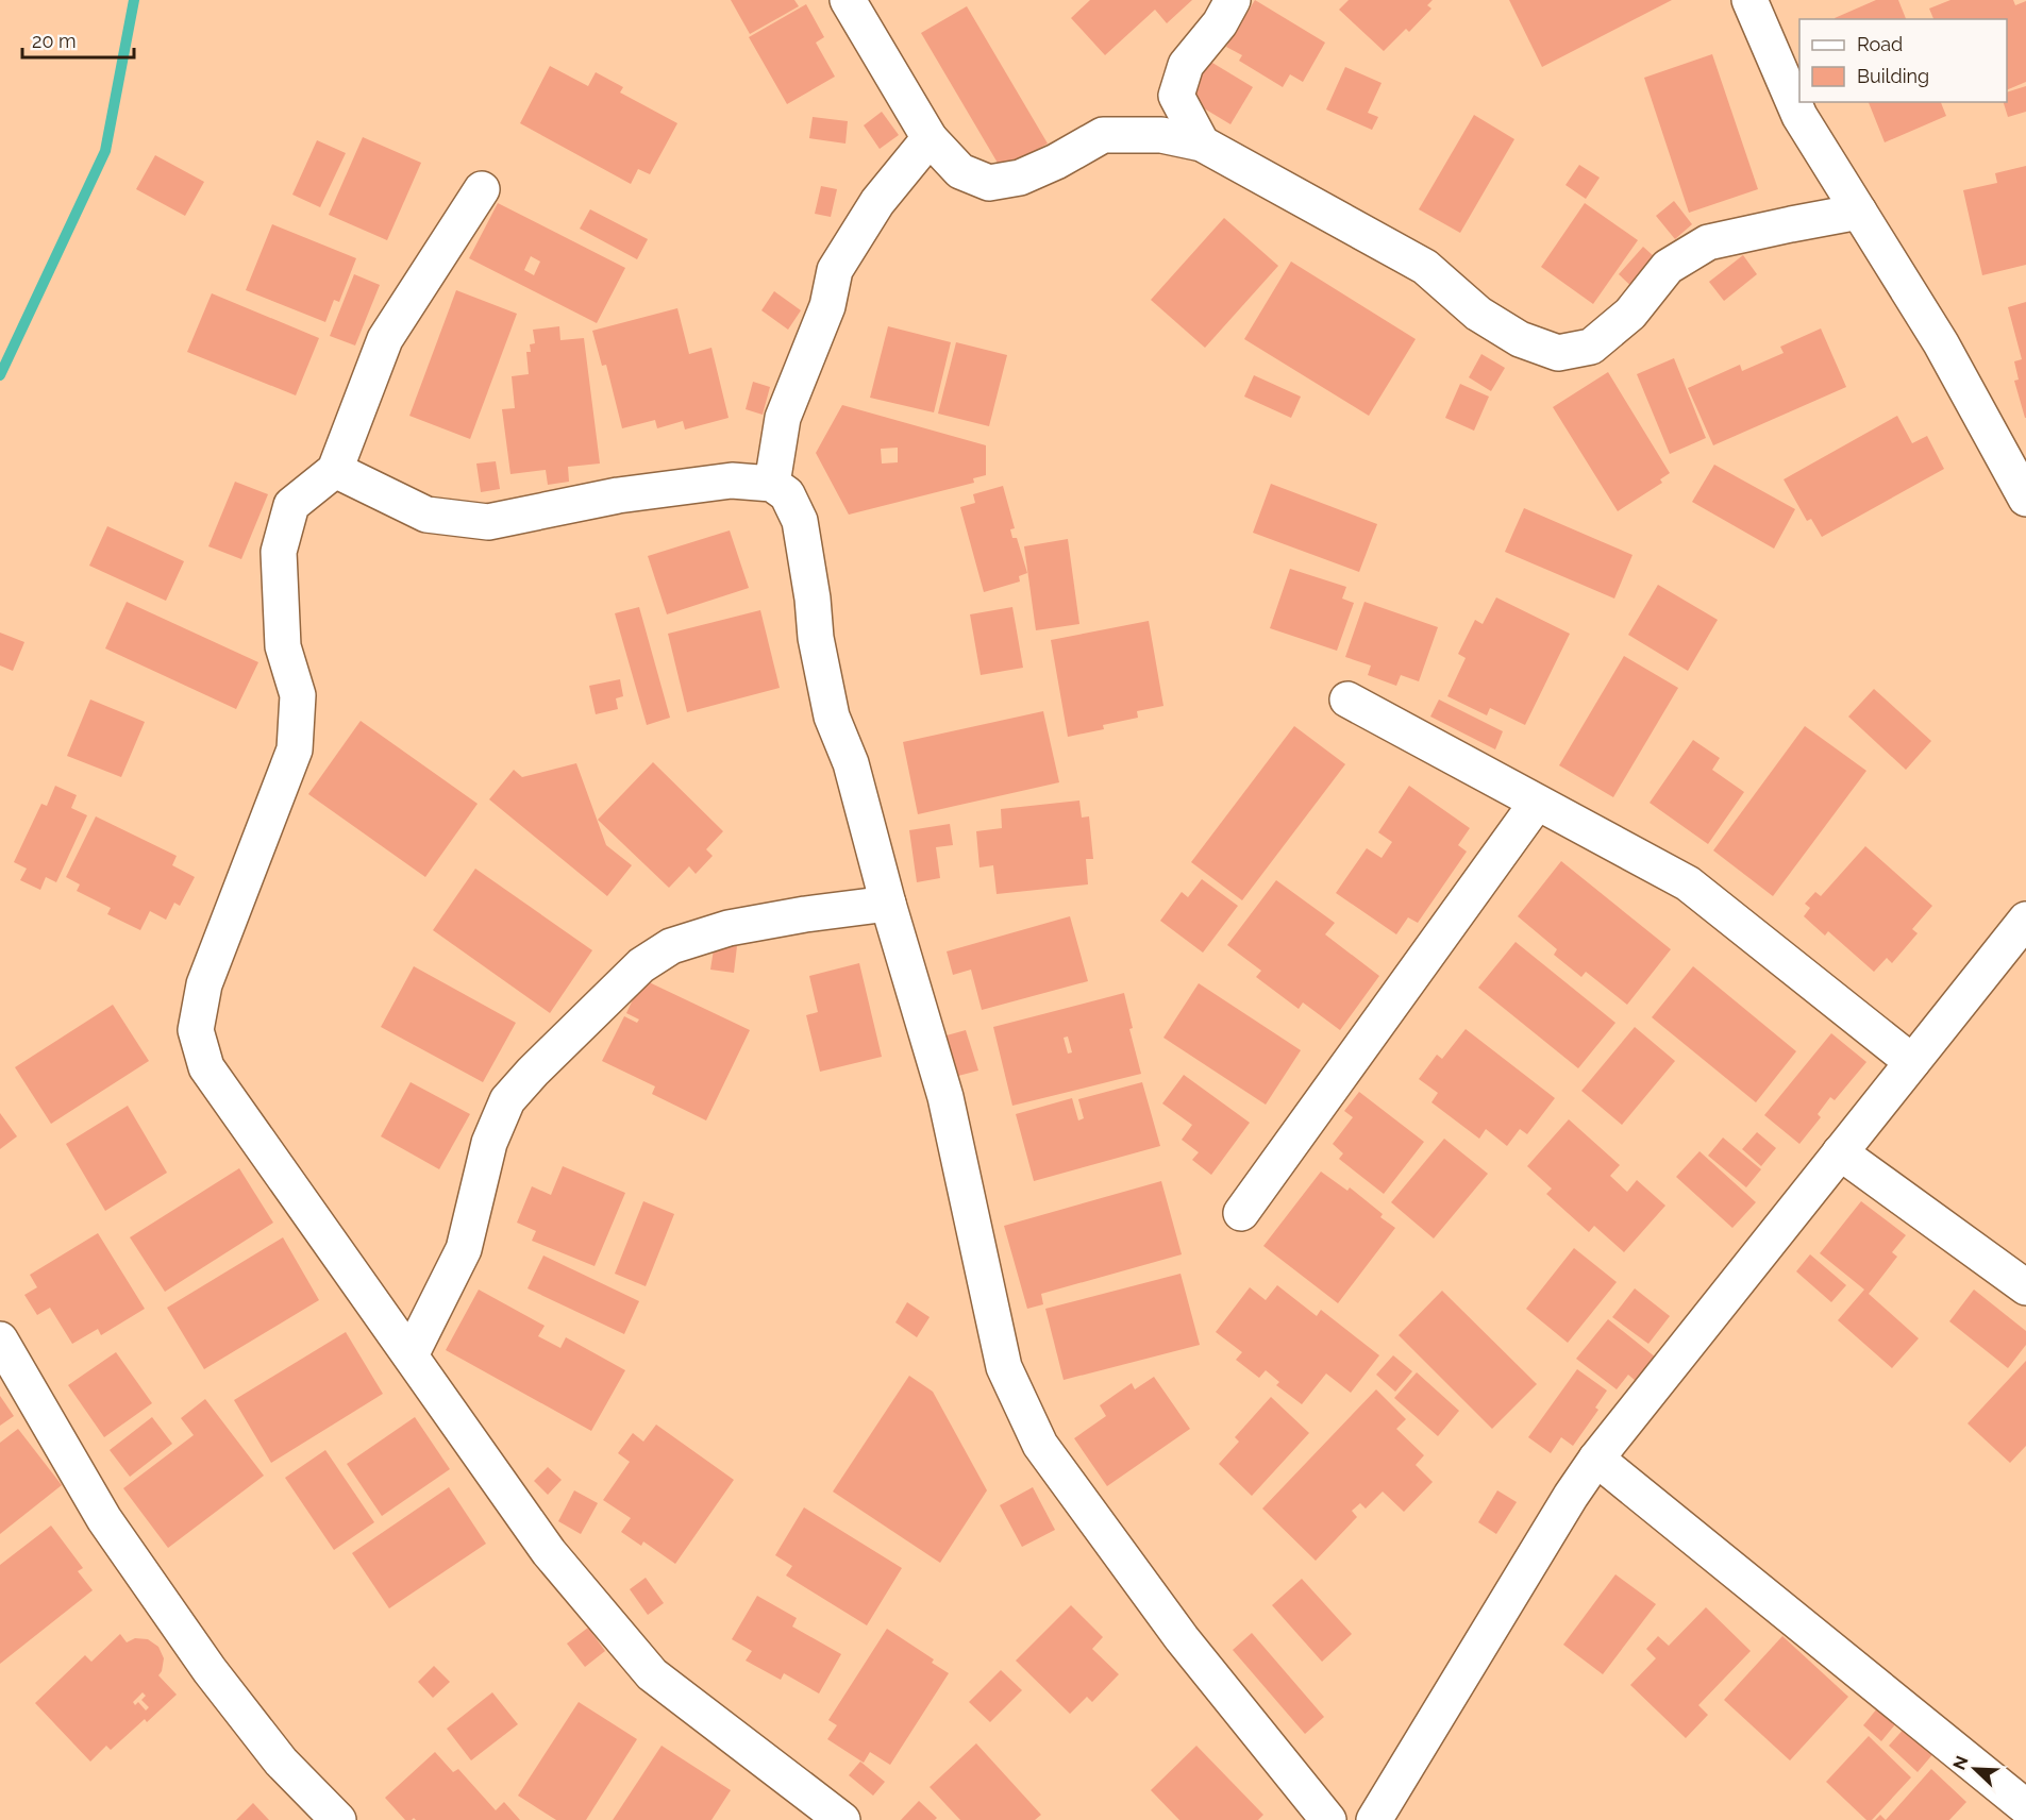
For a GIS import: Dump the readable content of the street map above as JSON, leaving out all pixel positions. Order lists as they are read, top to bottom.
{
  "legend": ["Road", "Building"],
  "scale_bar": "20 m",
  "north": "top left"
}
